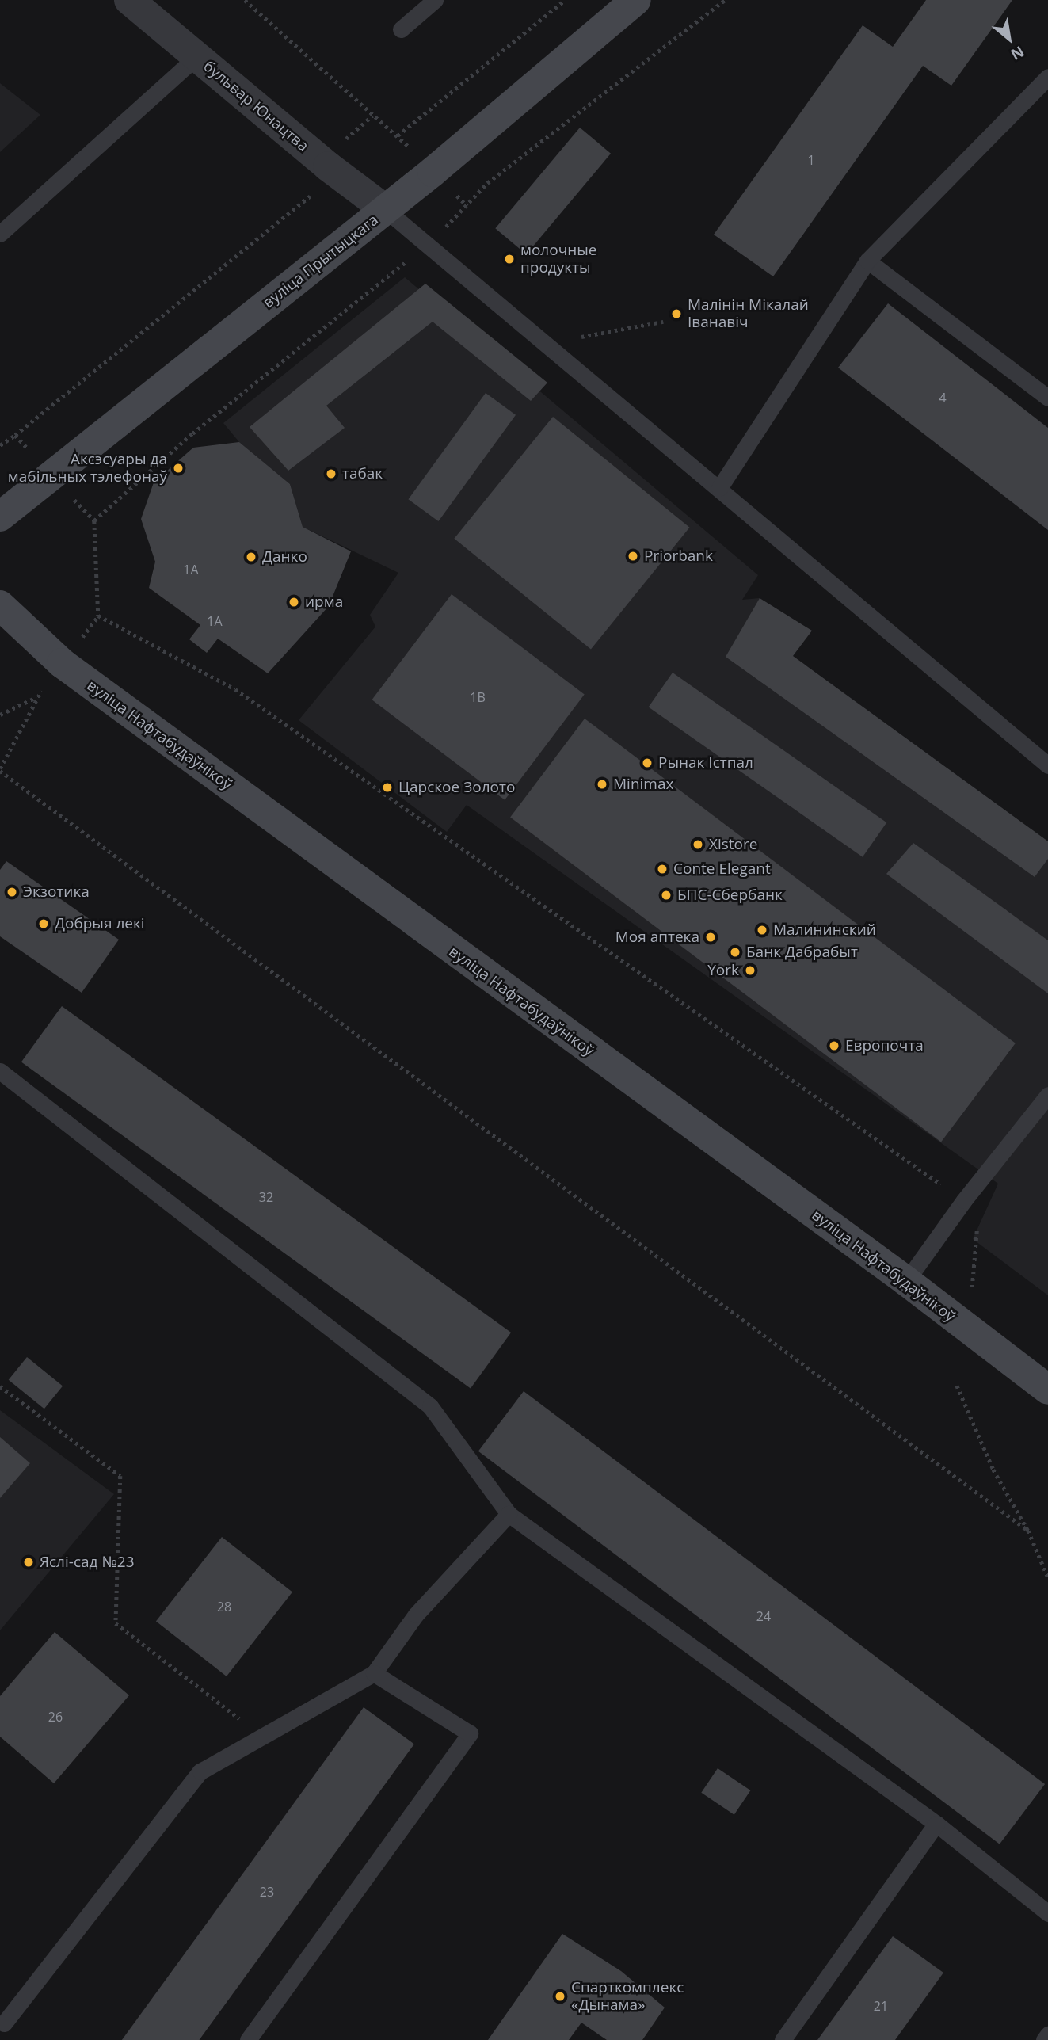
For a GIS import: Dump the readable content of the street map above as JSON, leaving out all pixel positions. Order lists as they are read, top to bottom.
{
  "streets": {
    "main road": ["вуліца Прытыцкага", "вуліца Нафтабудаўнікоў"],
    "street": ["бульвар Юнацтва"]
  },
  "crossings": [
    ["бульвар Юнацтва", "вуліца Прытыцкага"]
  ],
  "places": [
    "молочные продукты",
    "Малінін Мікалай Іванавіч",
    "Аксэсуары да мабільных тэлефонаў",
    "табак",
    "Priorbank",
    "Данко",
    "ирма",
    "Рынак Істпал",
    "Minimax",
    "Царское Золото",
    "Xistore",
    "Conte Elegant",
    "Экзотика",
    "БПС-Сбербанк",
    "Добрыя лекі",
    "Малининский",
    "Моя аптека",
    "Банк Дабрабыт",
    "York",
    "Европочта",
    "Яслі-сад №23",
    "Спарткомплекс «Дынама»"
  ],
  "house_numbers": [
    "1",
    "4",
    "1А",
    "1А",
    "1В",
    "32",
    "28",
    "24",
    "26",
    "23",
    "21"
  ],
  "north": "bottom right"
}
